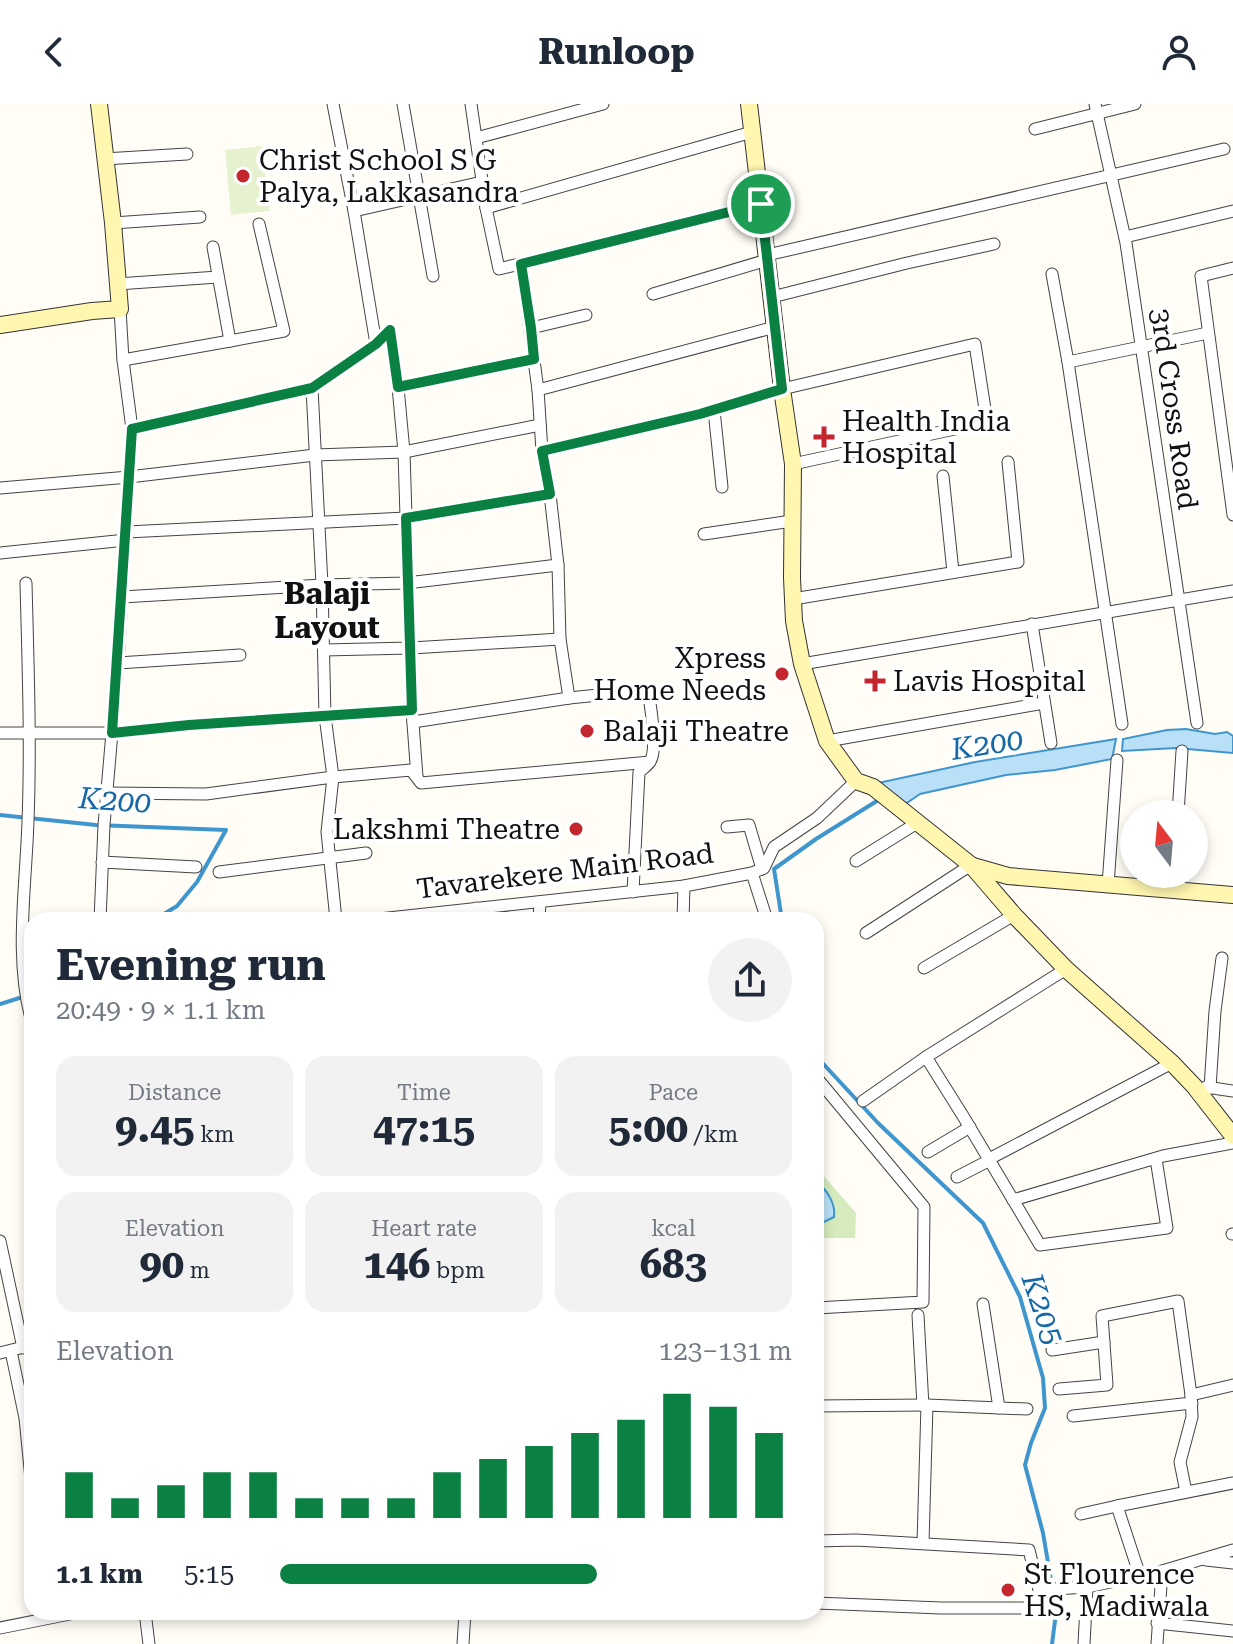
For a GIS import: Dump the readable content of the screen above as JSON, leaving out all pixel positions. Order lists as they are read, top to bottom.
{
  "streets": {
    "street": ["3rd Cross Road", "Tavarekere Main Road"]
  },
  "districts": ["Balaji Layout"],
  "water": ["K200", "K205"],
  "places": {
    "other": [
      "Christ School S G Palya, Lakkasandra",
      "Xpress Home Needs",
      "Balaji Theatre",
      "Lakshmi Theatre",
      "St Flourence HS, Madiwala"
    ],
    "health": ["Health India Hospital", "Lavis Hospital"]
  },
  "north": "top",
  "page": {
    "header": "Runloop",
    "heading": ["Evening run", "20:49 · 9 × 1.1 km"],
    "stats": [
      ["Distance", "9.45 km"],
      ["Time", "47:15"],
      ["Pace", "5:00 /km"],
      ["Elevation", "90 m"],
      ["Heart rate", "146 bpm"],
      ["kcal", "683"]
    ],
    "chart": ["Elevation", "123–131 m"],
    "list": [
      {
        "name": "1.1 km",
        "note": "5:15"
      }
    ]
  }
}
